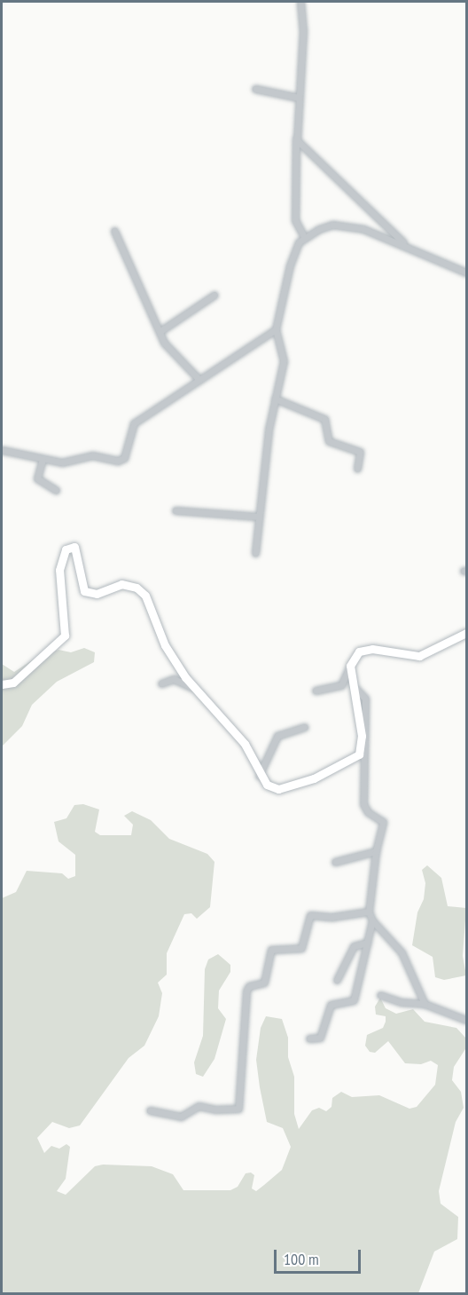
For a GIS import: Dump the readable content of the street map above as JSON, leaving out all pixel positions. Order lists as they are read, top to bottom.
{
  "scale_bar": "100 m"
}
